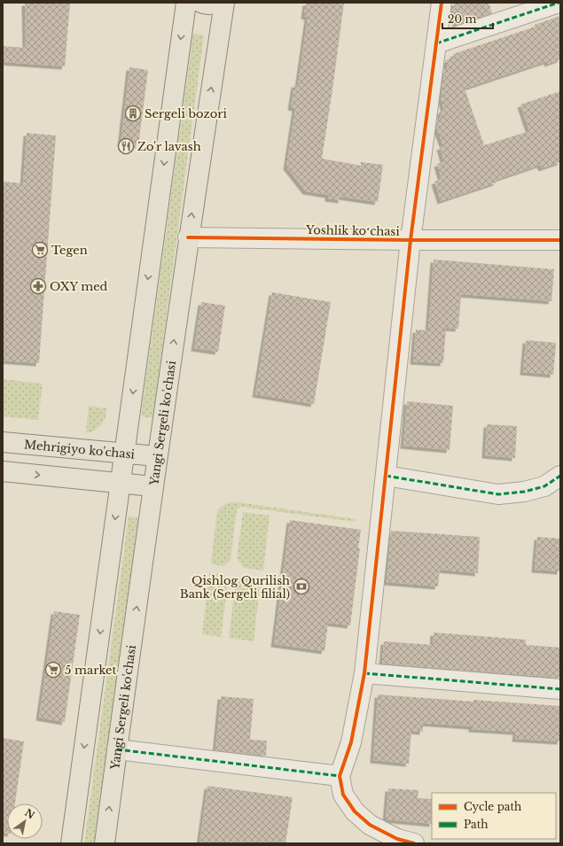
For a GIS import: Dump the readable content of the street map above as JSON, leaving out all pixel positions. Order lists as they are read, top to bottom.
{
  "streets": {
    "main road": ["Yangi Sergeli ko'chasi", "Mehrigiyo ko'chasi"],
    "street": ["Yoshlik koʻchasi"]
  },
  "crossings": [
    ["Yoshlik koʻchasi", "Yangi Sergeli ko'chasi"],
    ["Yangi Sergeli ko'chasi", "Mehrigiyo ko'chasi"]
  ],
  "places": {
    "building": ["Sergeli bozori"],
    "restaurant": ["Zo'r lavash"],
    "supermarket": ["Tegen", "5 market"],
    "pharmacy": ["OXY med"],
    "bank": ["Qishlog Qurilish Bank (Sergeli filial)"]
  },
  "legend": ["Cycle path", "Path"],
  "scale_bar": "20 m",
  "north": "top right"
}
